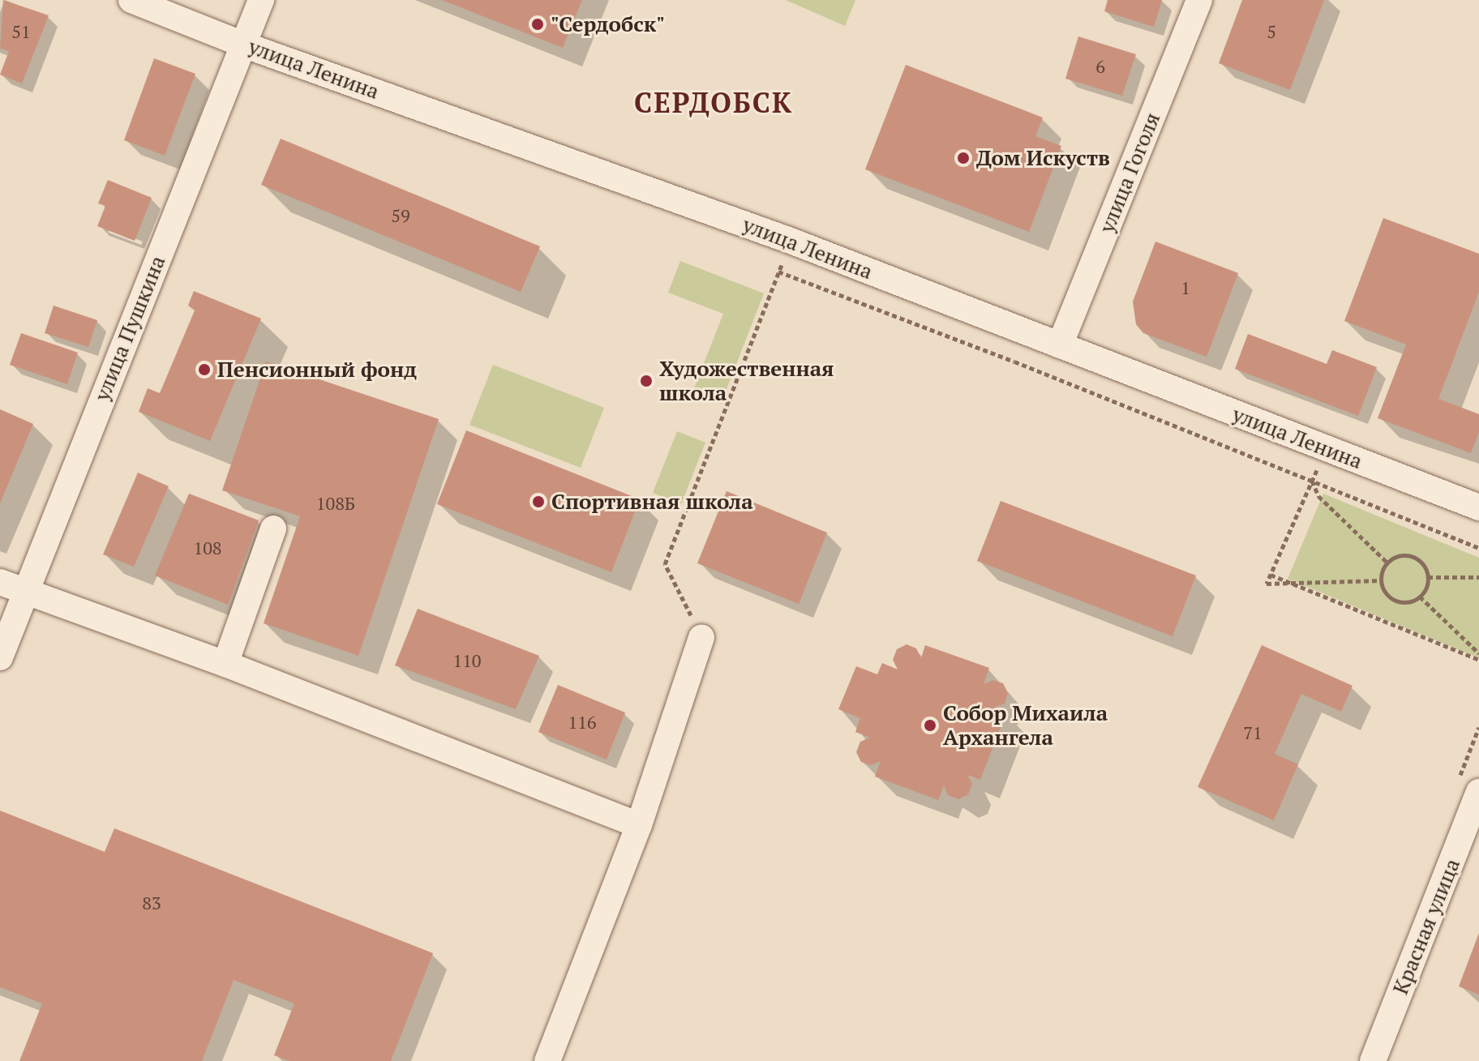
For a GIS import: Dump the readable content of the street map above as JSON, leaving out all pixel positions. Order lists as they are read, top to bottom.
{
  "streets": {
    "street": [
      "улица Ленина",
      "улица Гоголя",
      "улица Пушкина",
      "Красная улица"
    ]
  },
  "crossings": [
    ["улица Ленина", "улица Гоголя"],
    ["улица Ленина", "улица Пушкина"]
  ],
  "districts": ["СЕРДОБСК"],
  "places": [
    "\"Сердобск\"",
    "Дом Искуств",
    "Пенсионный фонд",
    "Художественная школа",
    "Спортивная школа",
    "Собор Михаила Архангела"
  ],
  "house_numbers": [
    "51",
    "5",
    "6",
    "59",
    "1",
    "108Б",
    "108",
    "110",
    "116",
    "71",
    "83"
  ]
}
